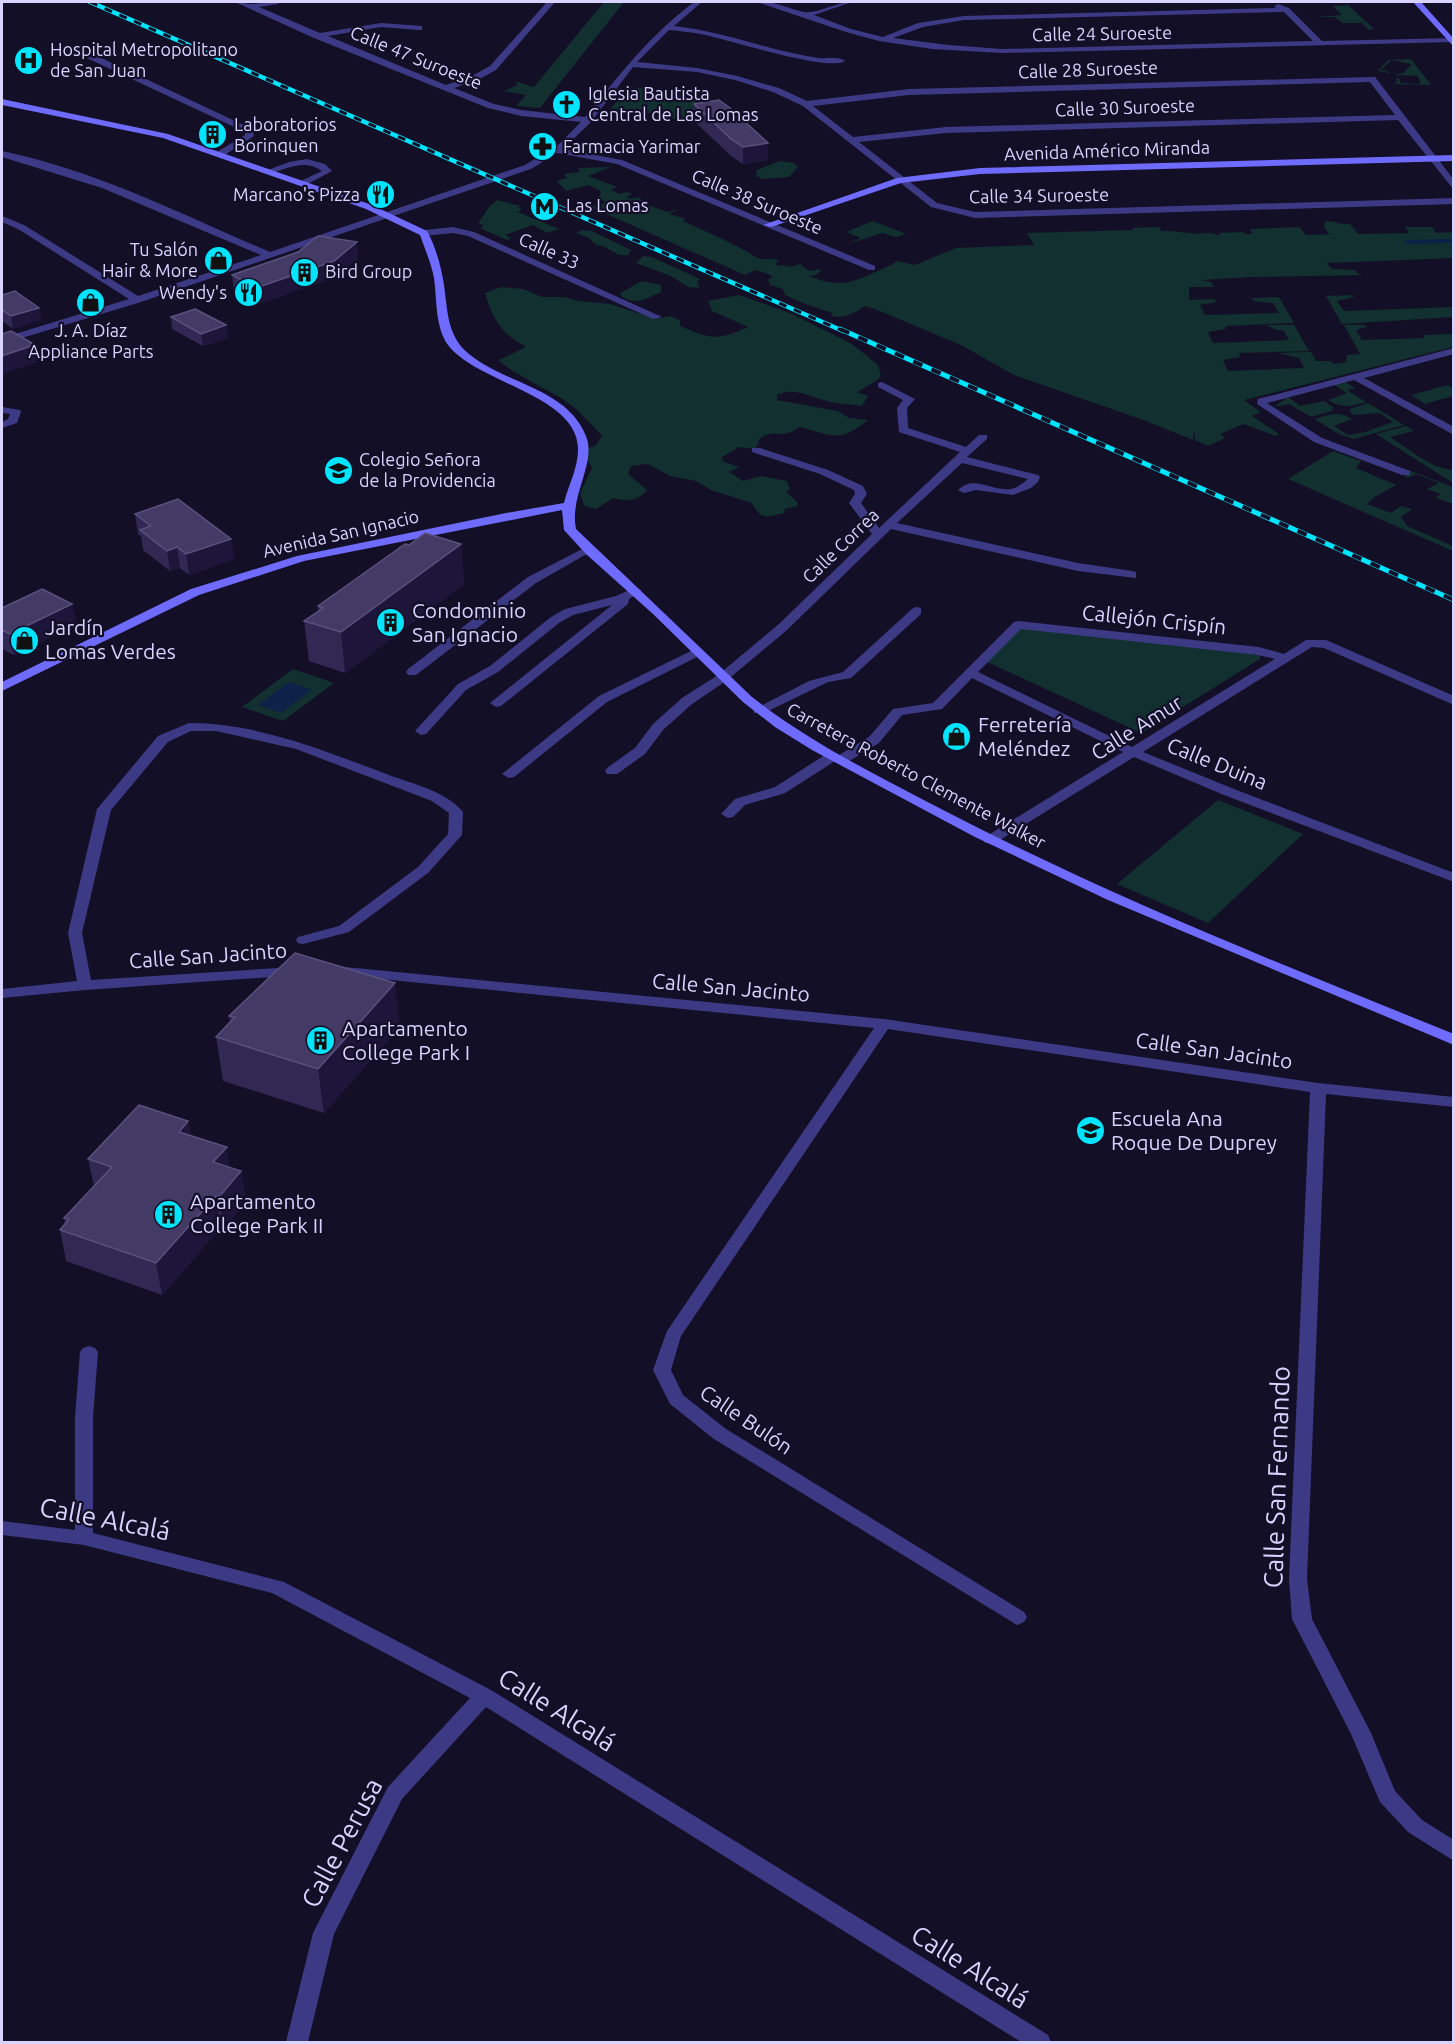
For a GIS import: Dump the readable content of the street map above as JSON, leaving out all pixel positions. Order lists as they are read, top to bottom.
{
  "streets": {
    "main road": ["Avenida Américo Miranda", "Avenida San Ignacio", "Carretera Roberto Clemente Walker"],
    "street": [
      "Calle 24 Suroeste",
      "Calle 47 Suroeste",
      "Calle 28 Suroeste",
      "Calle 30 Suroeste",
      "Calle 34 Suroeste",
      "Calle 38 Suroeste",
      "Calle 33",
      "Calle Correa",
      "Callejón Crispín",
      "Calle Amur",
      "Calle Duina",
      "Calle San Jacinto",
      "Calle Bulón",
      "Calle San Fernando",
      "Calle Alcalá",
      "Calle Perusa"
    ]
  },
  "crossings": [
    ["Calle 28 Suroeste", "Calle 30 Suroeste"],
    ["Calle 28 Suroeste", "Calle 34 Suroeste"],
    ["Calle 30 Suroeste", "Calle 34 Suroeste"],
    ["Avenida Américo Miranda", "Calle 34 Suroeste"],
    ["Avenida Américo Miranda", "Calle 38 Suroeste"],
    ["Avenida San Ignacio", "Carretera Roberto Clemente Walker"],
    ["Calle Correa", "Carretera Roberto Clemente Walker"],
    ["Callejón Crispín", "Calle Amur"],
    ["Callejón Crispín", "Calle Duina"],
    ["Calle Amur", "Calle Duina"],
    ["Calle Amur", "Carretera Roberto Clemente Walker"],
    ["Calle San Jacinto", "Calle Bulón"],
    ["Calle San Jacinto", "Calle San Fernando"],
    ["Calle Alcalá", "Calle Perusa"]
  ],
  "places": {
    "hospital": ["Hospital Metropolitano de San Juan"],
    "church": ["Iglesia Bautista Central de Las Lomas"],
    "building": [
      "Laboratorios Borinquen",
      "Bird Group",
      "Condominio San Ignacio",
      "Apartamento College Park I",
      "Apartamento College Park II"
    ],
    "pharmacy": ["Farmacia Yarimar"],
    "restaurant": ["Marcano's Pizza", "Wendy's"],
    "metro station": ["Las Lomas"],
    "shop": [
      "Tu Salón Hair & More",
      "J. A. Díaz Appliance Parts",
      "Jardín Lomas Verdes",
      "Ferretería Meléndez"
    ],
    "school or university": ["Colegio Señora de la Providencia", "Escuela Ana Roque De Duprey"]
  }
}
